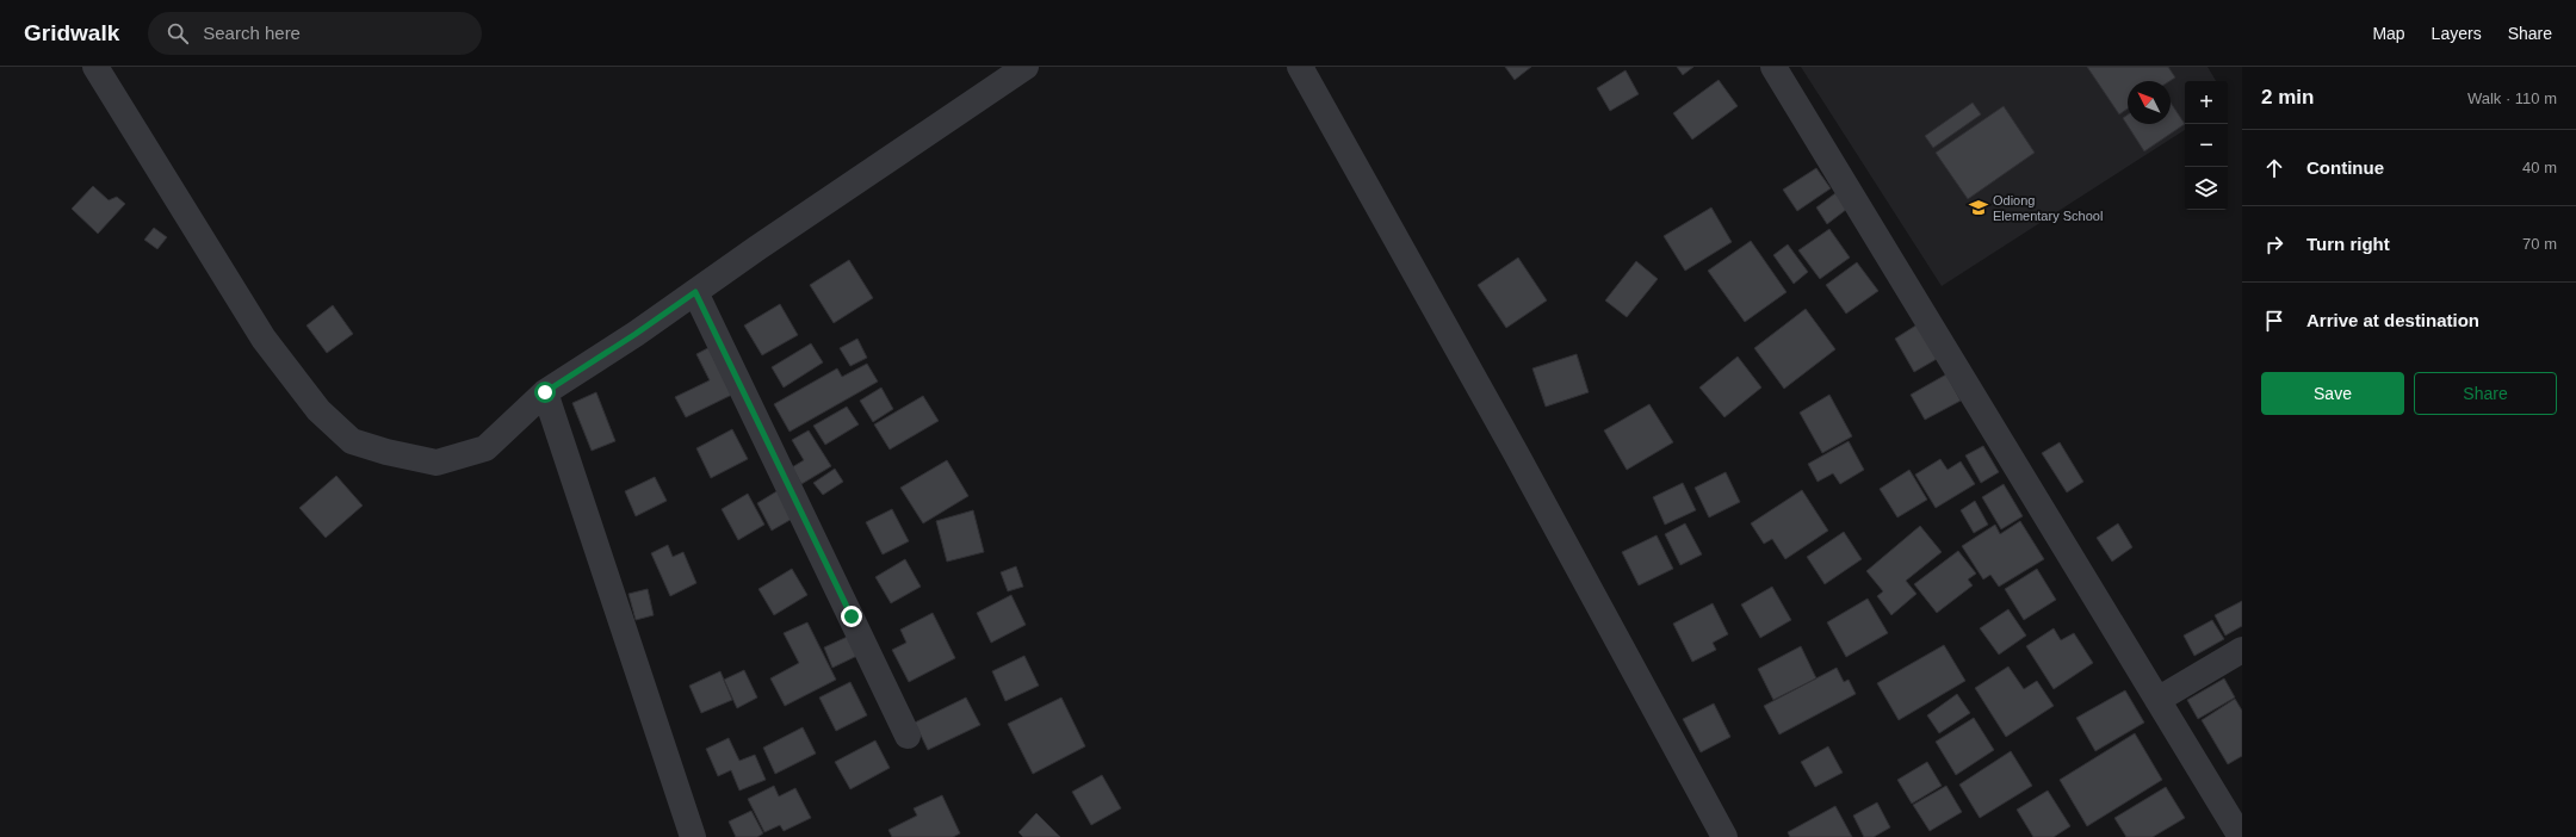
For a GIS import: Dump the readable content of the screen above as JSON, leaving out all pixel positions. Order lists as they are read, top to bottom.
{
  "places": {
    "school or university": ["Odiong Elementary School"]
  },
  "north": "top left",
  "page": {
    "header": "Gridwalk",
    "search": "Search here",
    "nav": ["Map", "Layers", "Share"],
    "heading": ["2 min", "Walk · 110 m"],
    "map_buttons": ["+", "−"],
    "list": [
      ["Continue", "40 m"],
      ["Turn right", "70 m"],
      "Arrive at destination"
    ],
    "buttons": ["Save", "Share"]
  }
}
